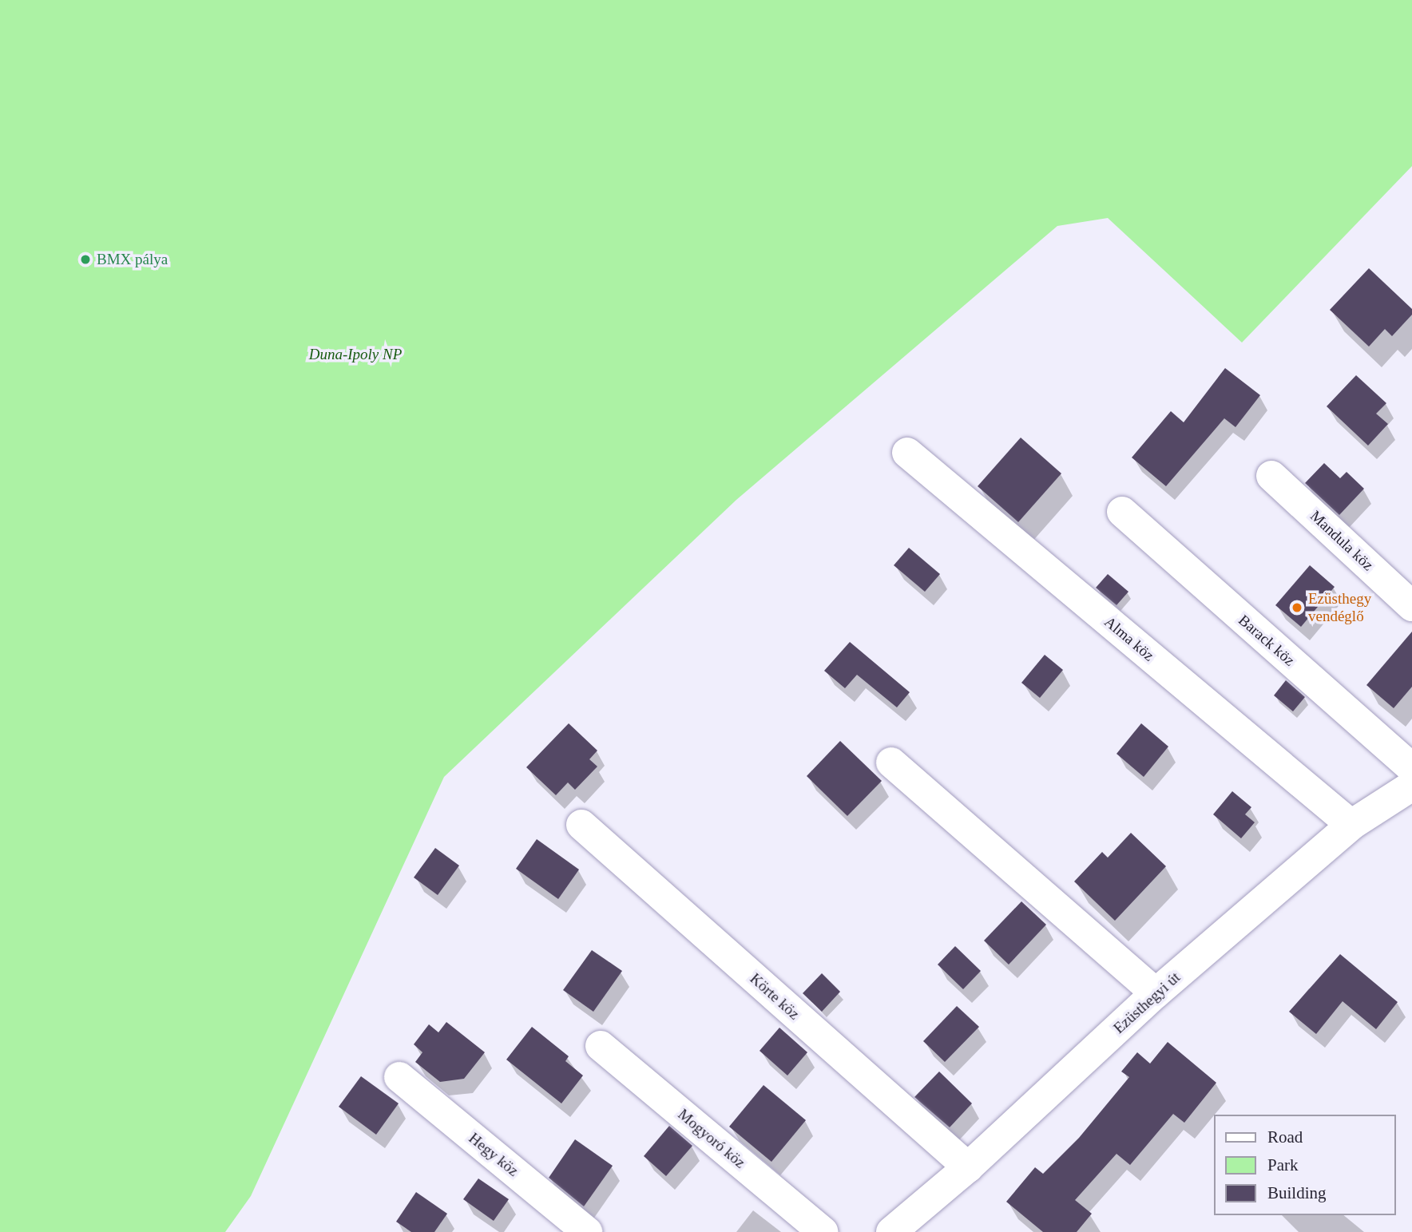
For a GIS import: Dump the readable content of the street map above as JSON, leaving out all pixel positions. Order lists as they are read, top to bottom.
{
  "streets": {
    "street": [
      "Mandula köz",
      "Alma köz",
      "Barack köz",
      "Körte köz",
      "Ezüsthegyi út",
      "Mogyoró köz",
      "Hegy köz"
    ]
  },
  "crossings": [
    ["Alma köz", "Ezüsthegyi út"],
    ["Körte köz", "Ezüsthegyi út"]
  ],
  "parks": ["Duna-Ipoly NP"],
  "places": ["BMX pálya", "Ezüsthegy vendéglő"],
  "legend": ["Road", "Park", "Building"]
}
